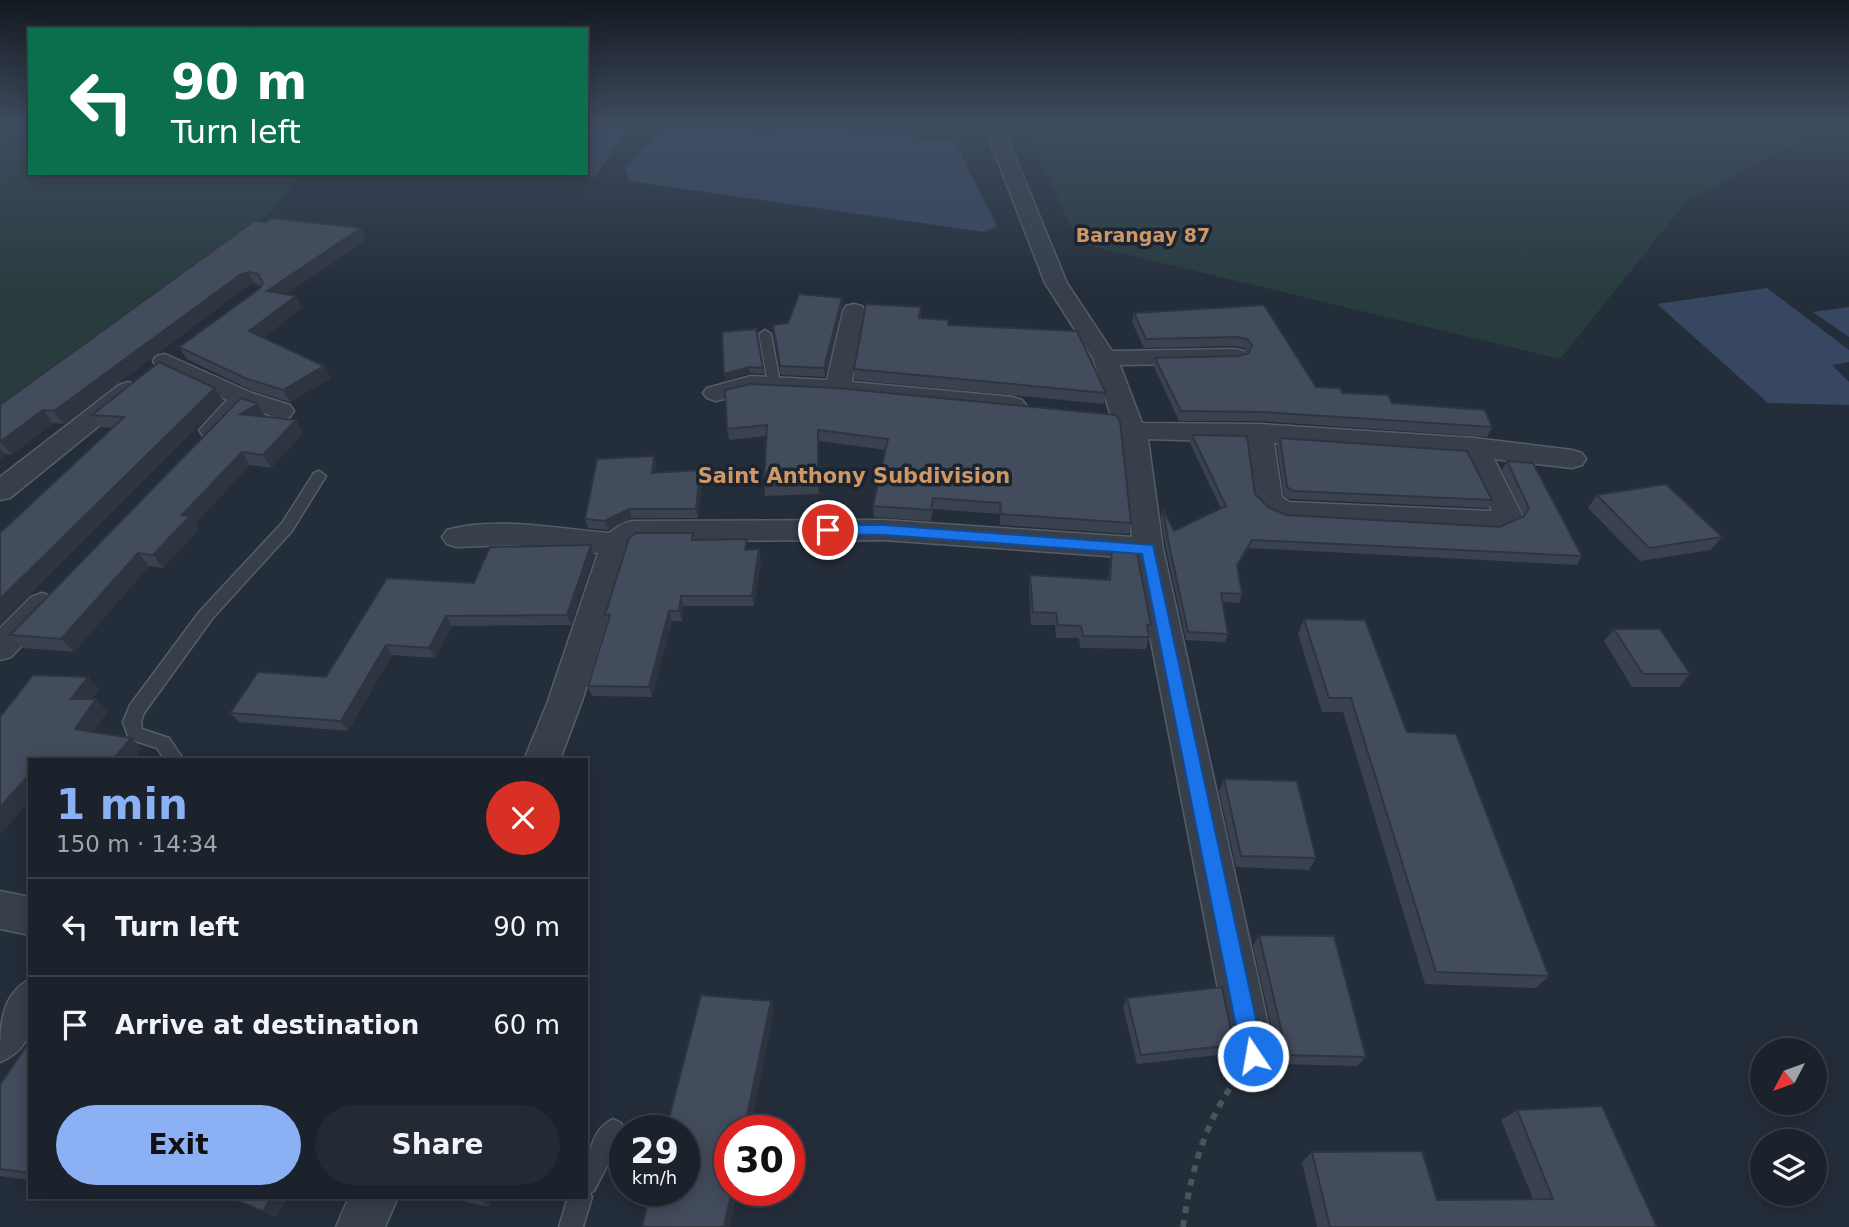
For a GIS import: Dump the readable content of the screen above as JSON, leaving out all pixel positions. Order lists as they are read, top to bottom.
{
  "districts": ["Barangay 87", "Saint Anthony Subdivision"],
  "north": "bottom left",
  "page": {
    "turn": ["90 m", "Turn left"],
    "heading": ["1 min", "150 m · 14:34"],
    "list": [
      {
        "name": "Turn left",
        "value": "90 m"
      },
      {
        "name": "Arrive at destination",
        "value": "60 m"
      }
    ],
    "buttons": ["Exit", "Share"],
    "speed": "29 km/h",
    "limit": "30"
  }
}
